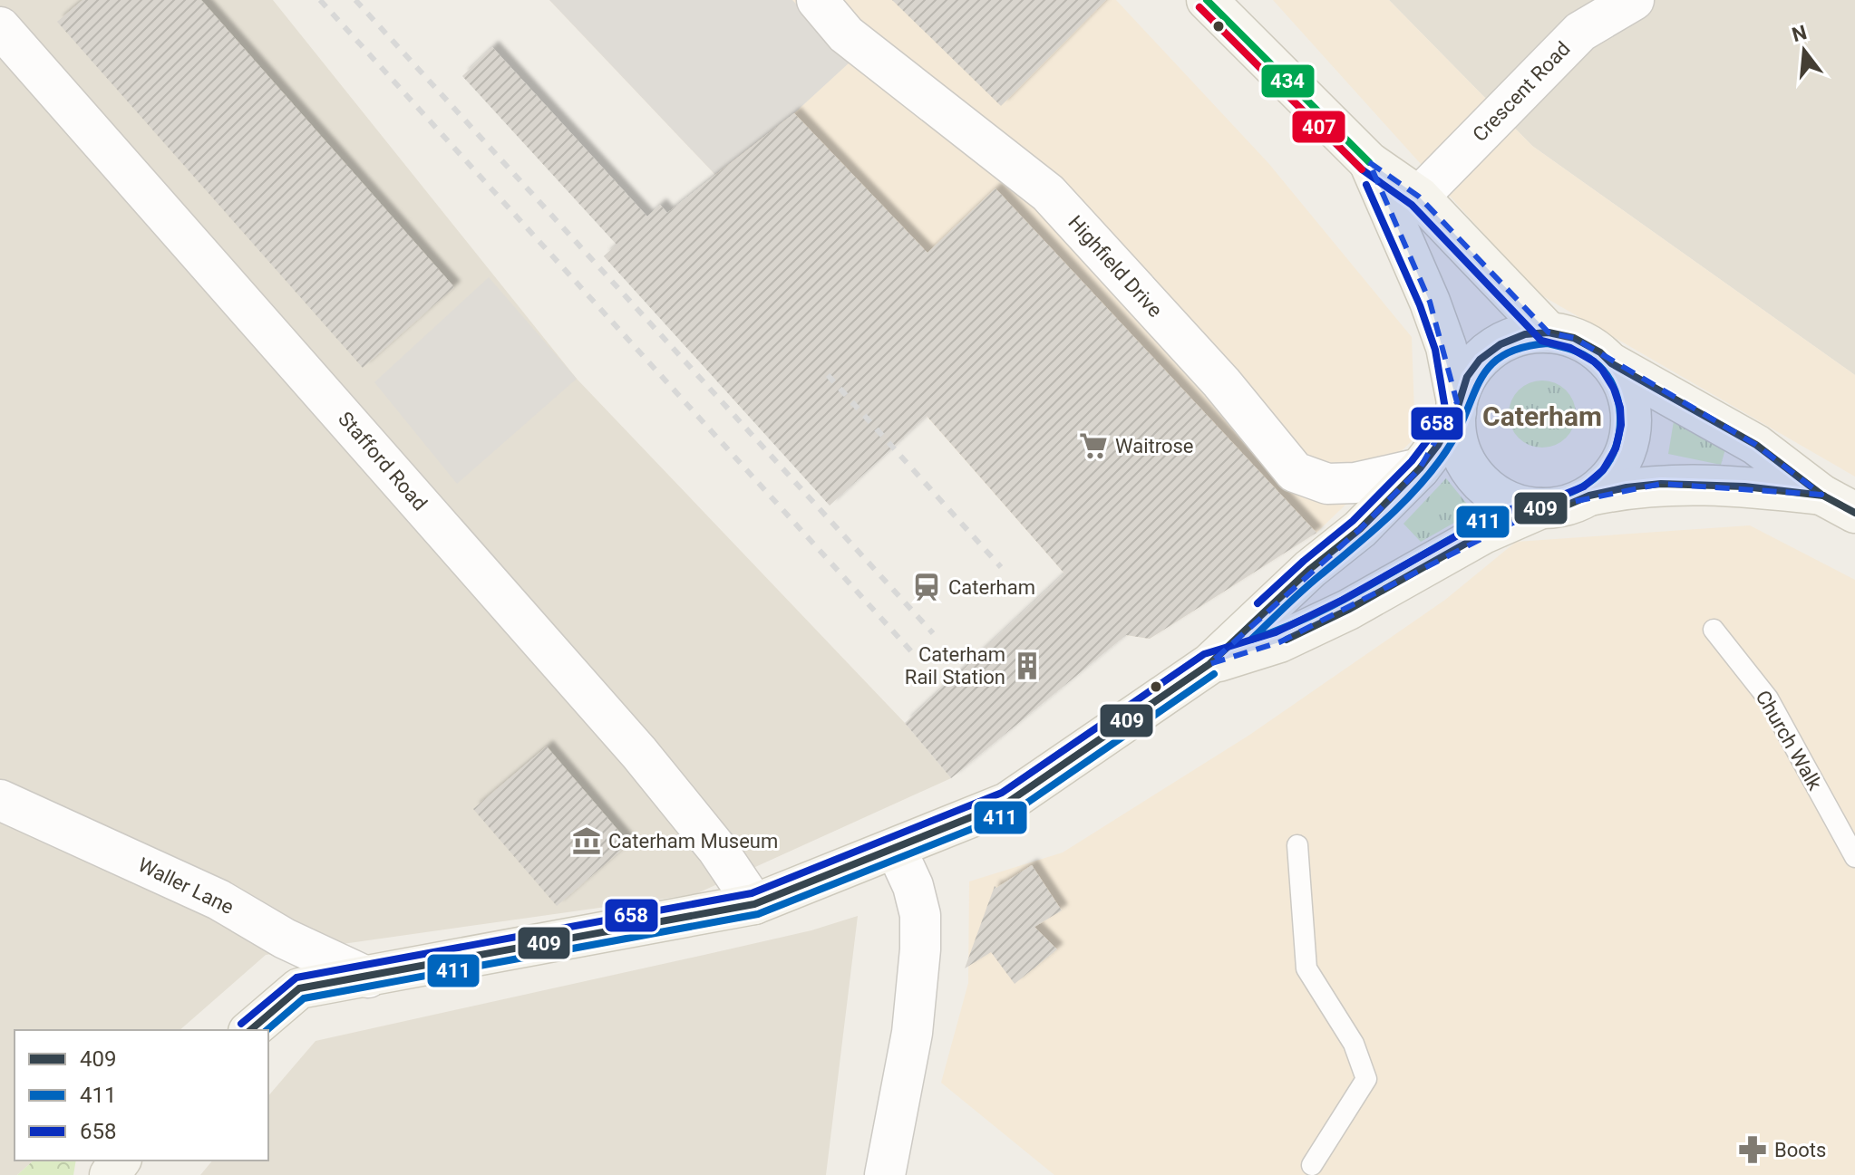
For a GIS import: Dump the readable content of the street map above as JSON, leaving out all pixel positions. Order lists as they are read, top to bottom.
{
  "streets": {
    "street": [
      "Crescent Road",
      "Highfield Drive",
      "Stafford Road",
      "Waller Lane"
    ],
    "lane": ["Church Walk"]
  },
  "districts": ["Caterham"],
  "places": {
    "supermarket": ["Waitrose"],
    "station": ["Caterham"],
    "building": ["Caterham Rail Station"],
    "museum": ["Caterham Museum"],
    "pharmacy": ["Boots"]
  },
  "lines": [
    "transit line 434",
    "transit line 658",
    "transit line 407",
    "transit line 409",
    "transit line 411"
  ],
  "legend": ["409", "411", "658"],
  "north": "top"
}
